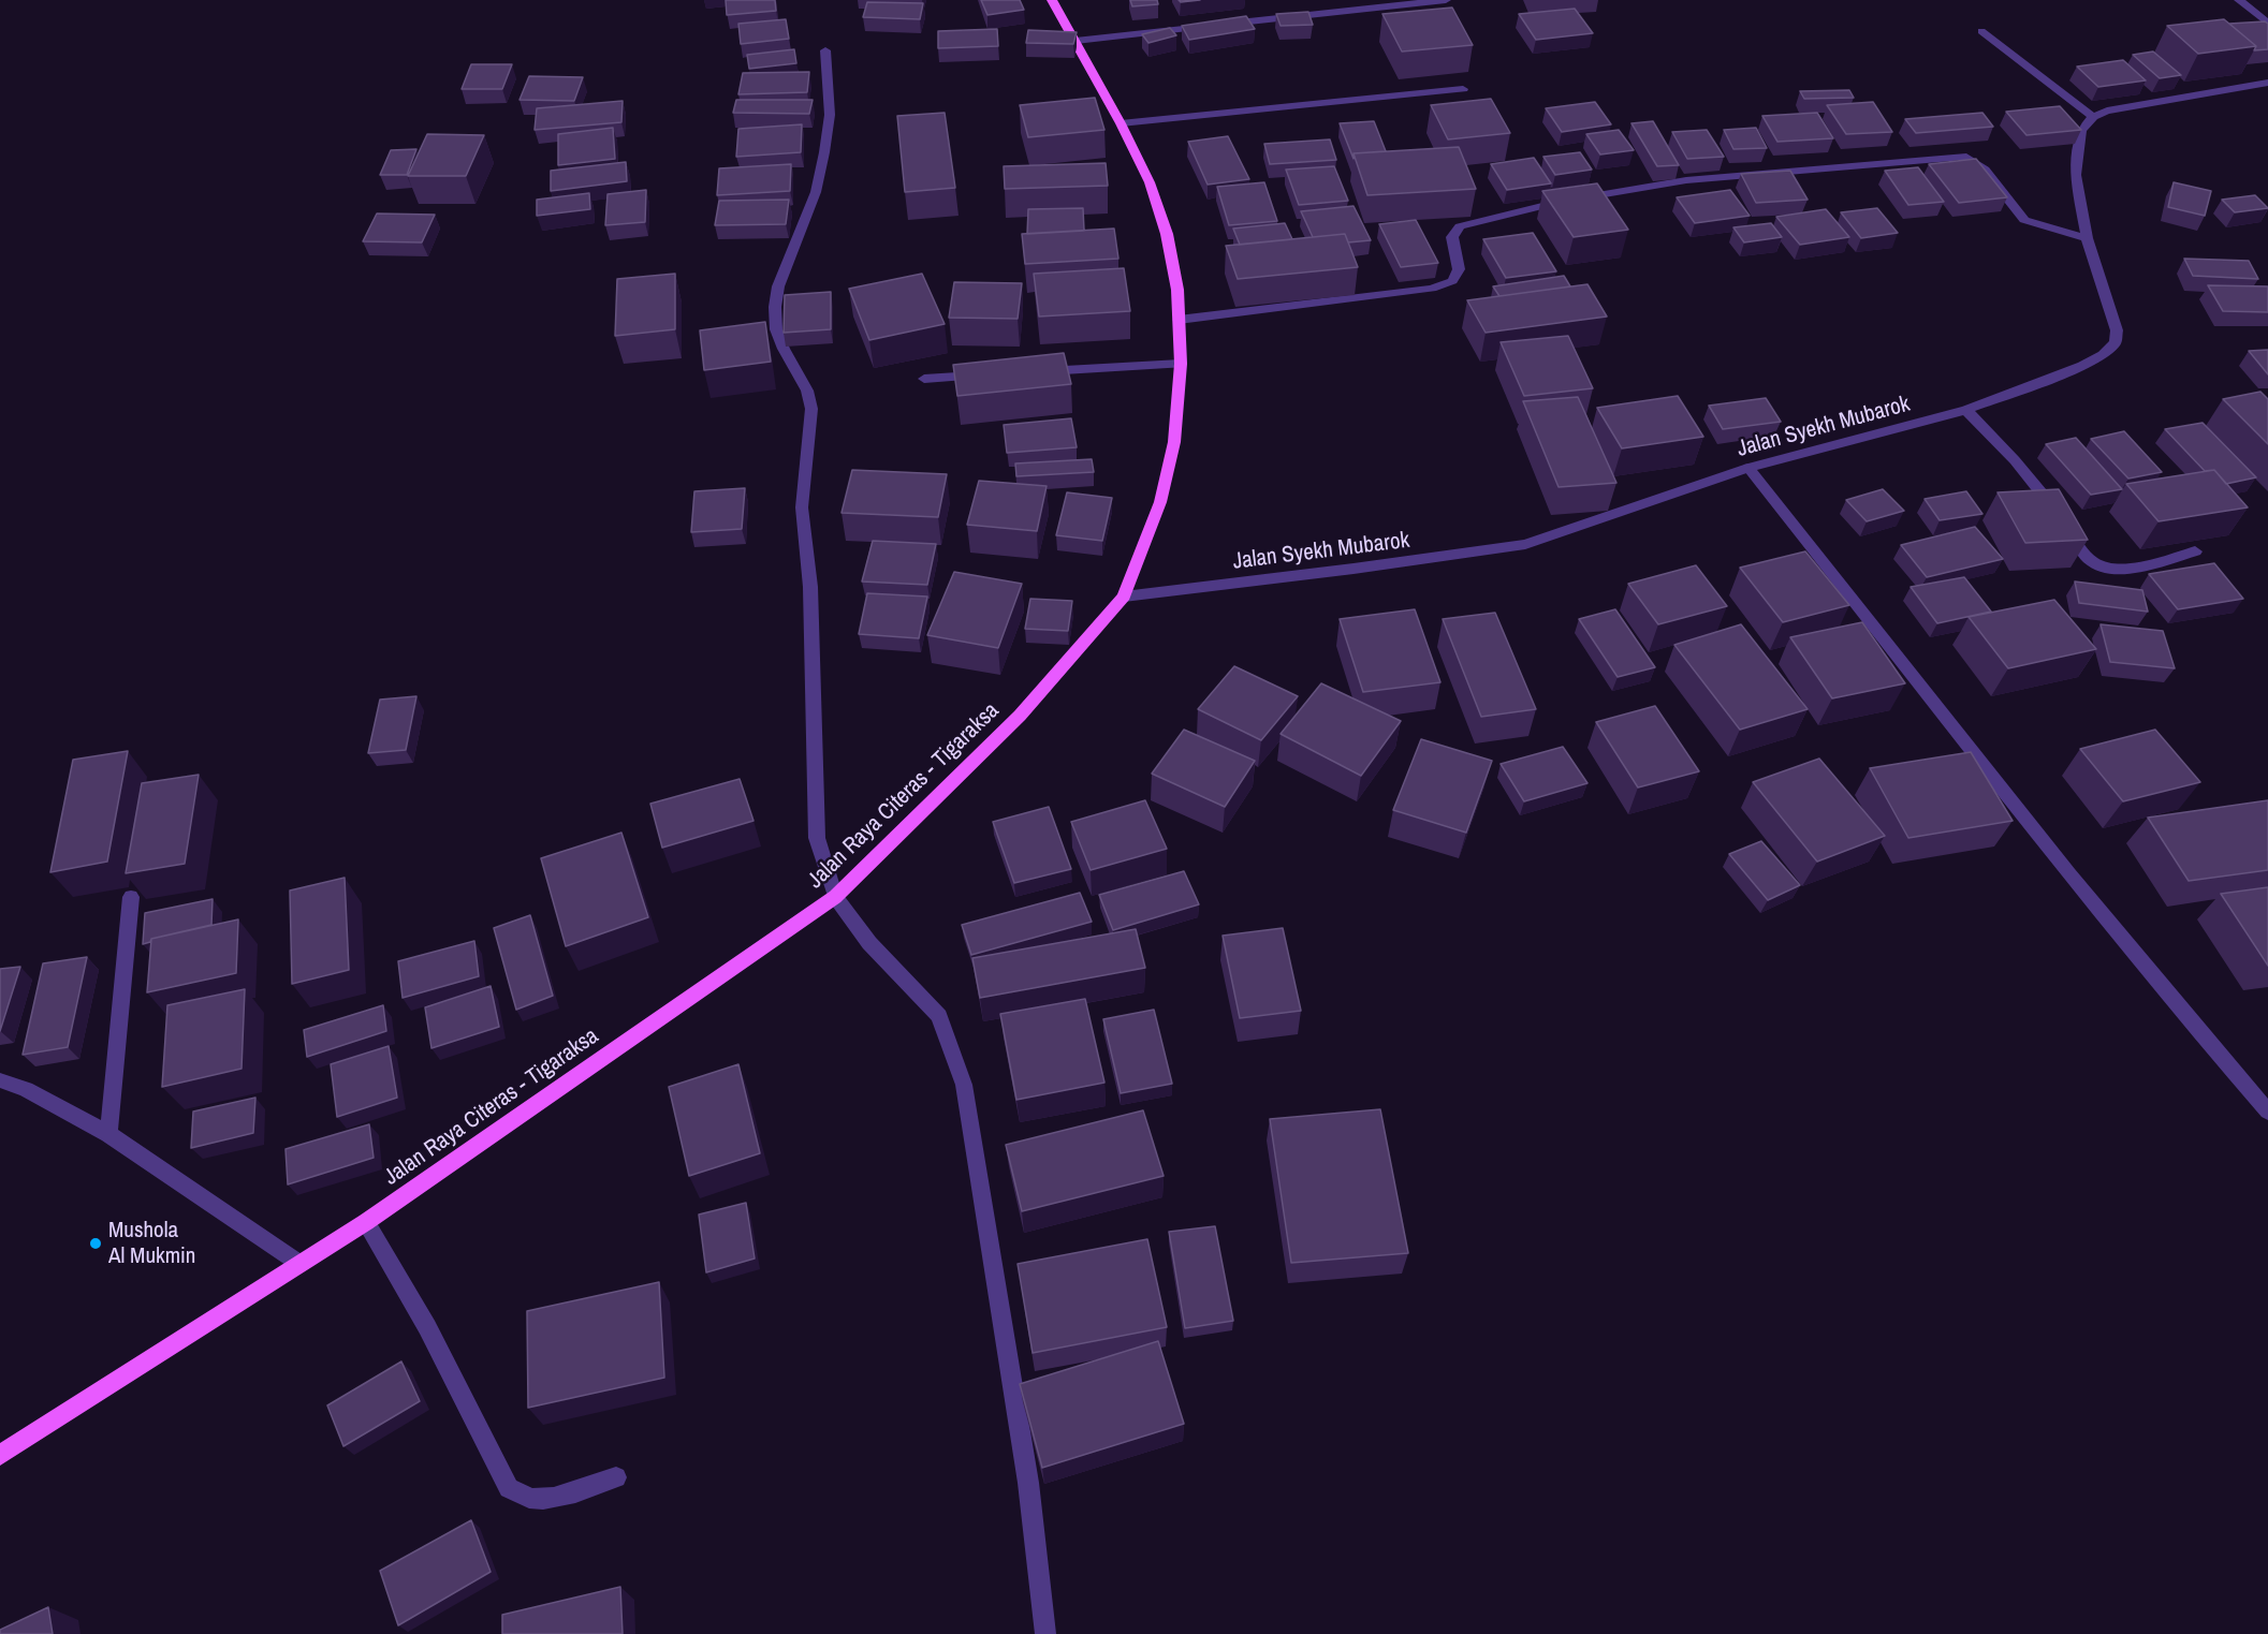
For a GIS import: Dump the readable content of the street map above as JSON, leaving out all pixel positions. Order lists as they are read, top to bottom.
{
  "streets": {
    "main road": ["Jalan Raya Citeras - Tigaraksa"],
    "street": ["Jalan Syekh Mubarok"]
  },
  "crossings": [
    ["Jalan Syekh Mubarok", "Jalan Raya Citeras - Tigaraksa"]
  ],
  "places": ["Mushola Al Mukmin"]
}
